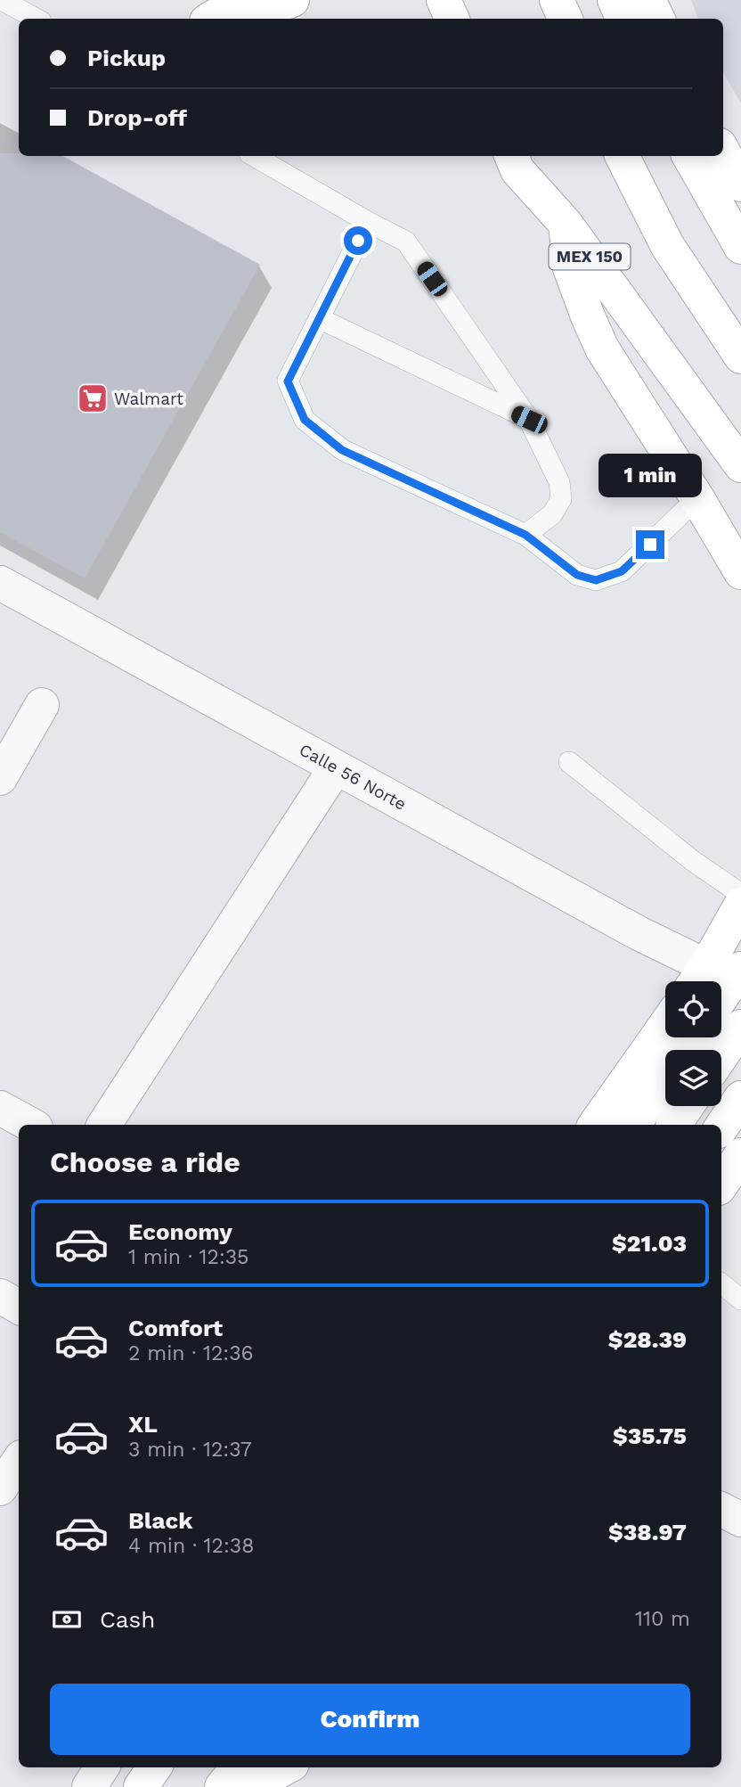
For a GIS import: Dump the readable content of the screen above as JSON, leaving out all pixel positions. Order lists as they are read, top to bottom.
{
  "streets": {
    "main road": ["MEX 150"],
    "street": ["Calle 56 Norte"]
  },
  "places": {
    "supermarket": ["Walmart"]
  },
  "page": {
    "banner": ["Pickup", "Drop-off"],
    "bubble": "1 min",
    "heading": "Choose a ride",
    "list": [
      {
        "name": "Economy",
        "note": "1 min · 12:35",
        "value": "$21.03"
      },
      {
        "name": "Comfort",
        "note": "2 min · 12:36",
        "value": "$28.39"
      },
      {
        "name": "XL",
        "note": "3 min · 12:37",
        "value": "$35.75"
      },
      {
        "name": "Black",
        "note": "4 min · 12:38",
        "value": "$38.97"
      }
    ],
    "pay": ["Cash", "110 m"],
    "buttons": "Confirm"
  }
}
